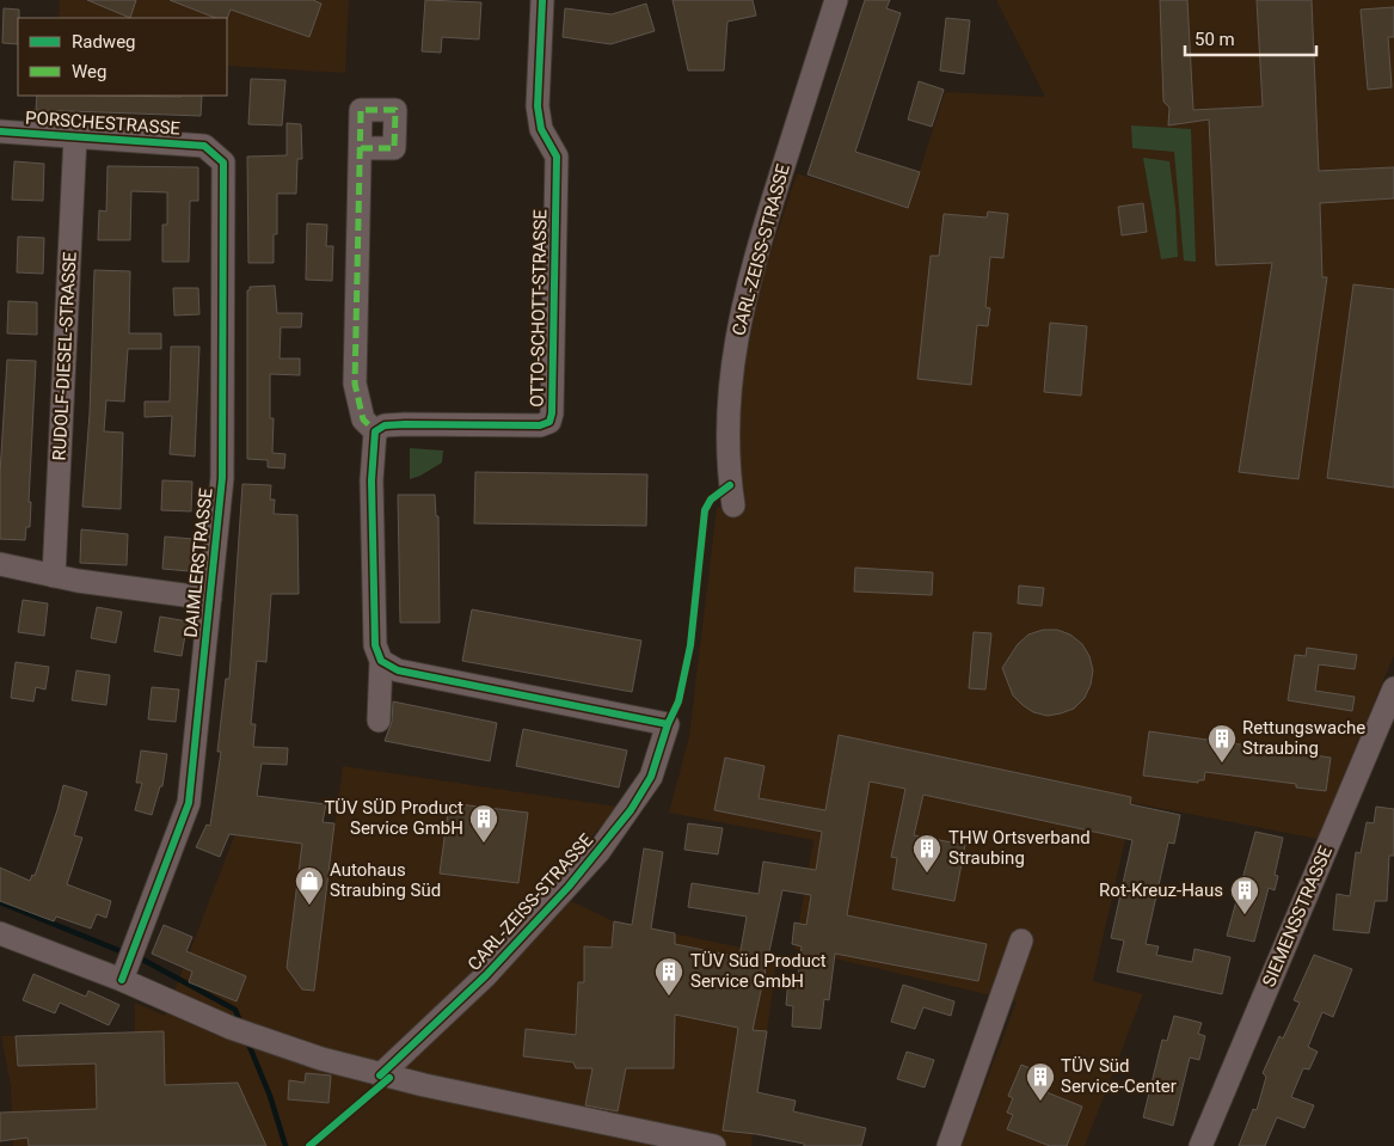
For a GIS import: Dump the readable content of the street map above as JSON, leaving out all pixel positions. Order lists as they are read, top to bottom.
{
  "streets": {
    "street": [
      "PORSCHESTRASSE",
      "CARL-ZEISS-STRASSE",
      "OTTO-SCHOTT-STRASSE",
      "RUDOLF-DIESEL-STRASSE",
      "DAIMLERSTRASSE",
      "SIEMENSSTRASSE"
    ]
  },
  "crossings": [
    ["PORSCHESTRASSE", "RUDOLF-DIESEL-STRASSE"],
    ["PORSCHESTRASSE", "DAIMLERSTRASSE"]
  ],
  "places": {
    "building": [
      "Rettungswache Straubing",
      "TÜV SÜD Product Service GmbH",
      "THW Ortsverband Straubing",
      "Rot-Kreuz-Haus",
      "TÜV Süd Product Service GmbH",
      "TÜV Süd Service-Center"
    ],
    "shop": ["Autohaus Straubing Süd"]
  },
  "legend": ["Radweg", "Weg"],
  "scale_bar": "50 m"
}
